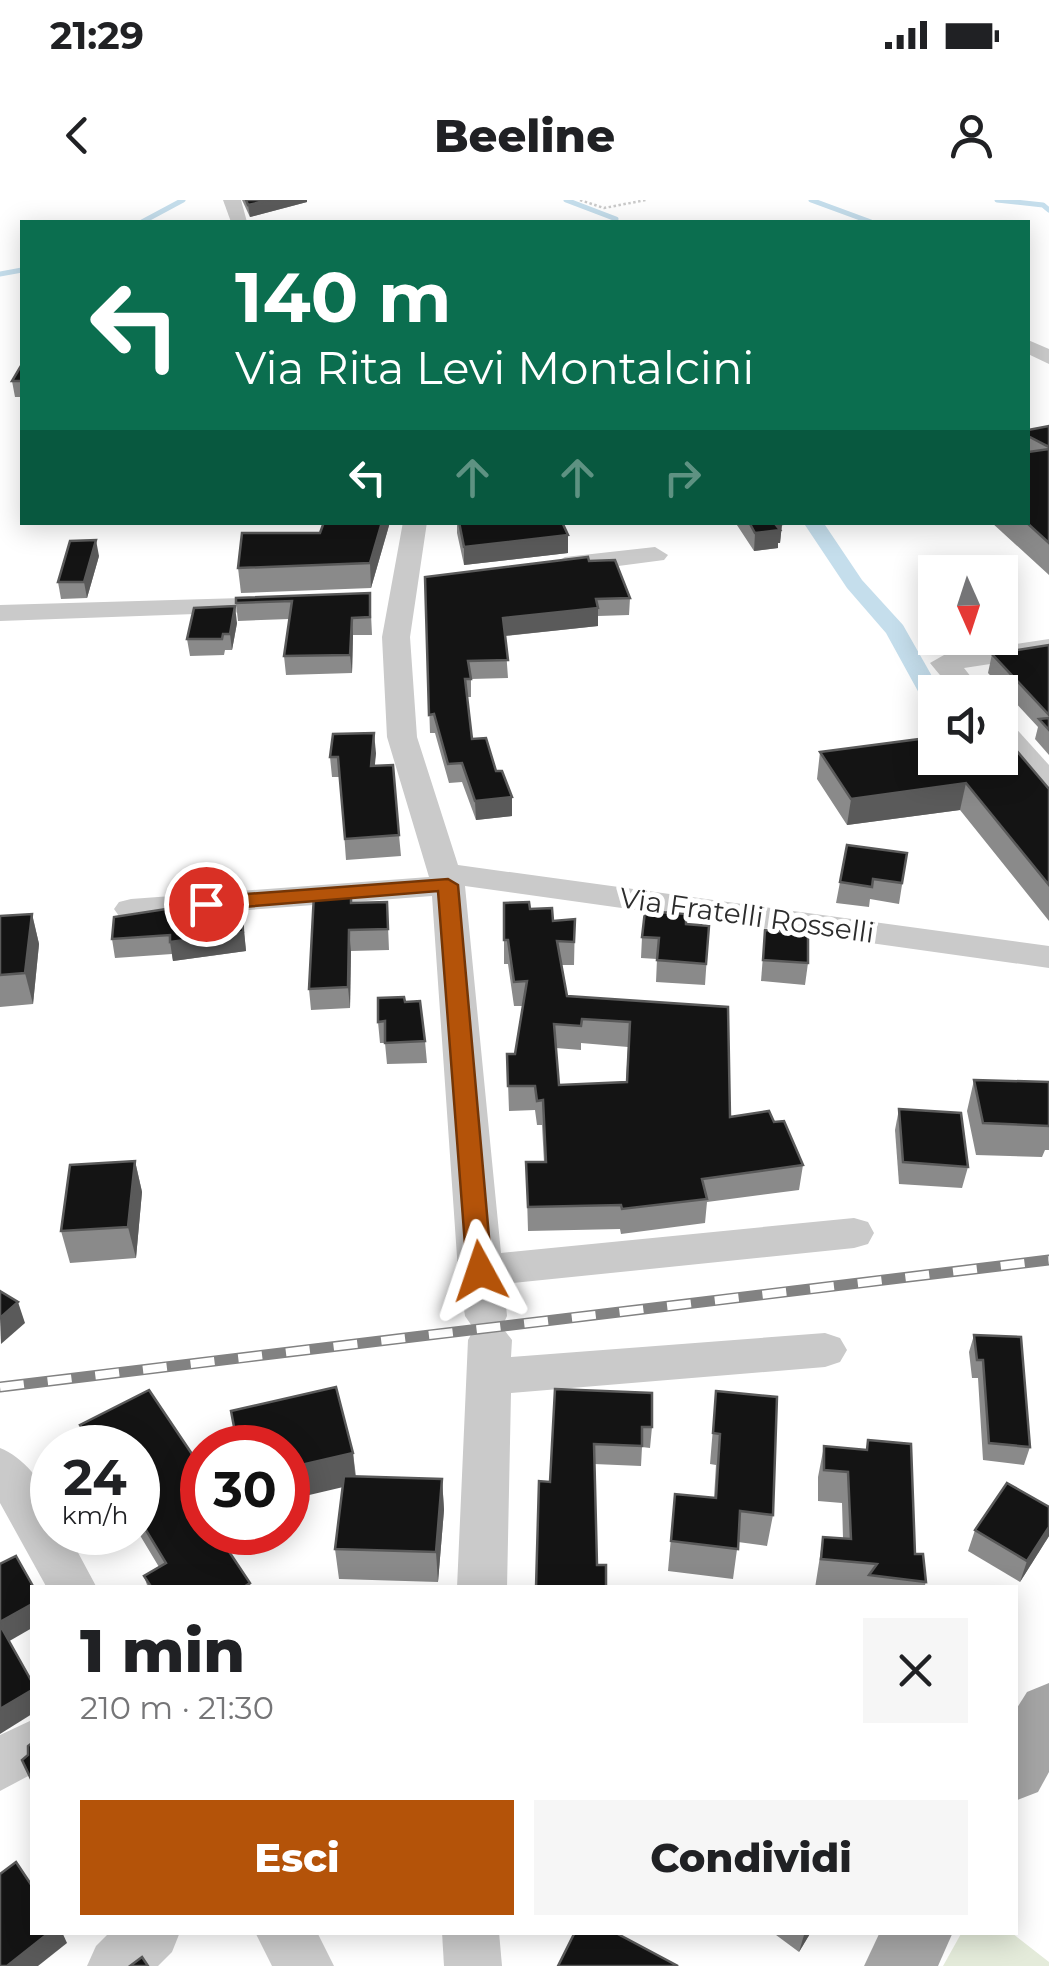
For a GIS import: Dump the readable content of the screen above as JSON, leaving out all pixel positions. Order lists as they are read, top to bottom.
{
  "streets": {
    "street": ["Via Fratelli Rosselli"]
  },
  "north": "bottom",
  "page": {
    "status": "21:29",
    "header": "Beeline",
    "turn": ["140 m", "Via Rita Levi Montalcini"],
    "speed": "24 km/h",
    "limit": "30",
    "heading": ["1 min", "210 m · 21:30"],
    "buttons": ["Esci", "Condividi"]
  }
}
